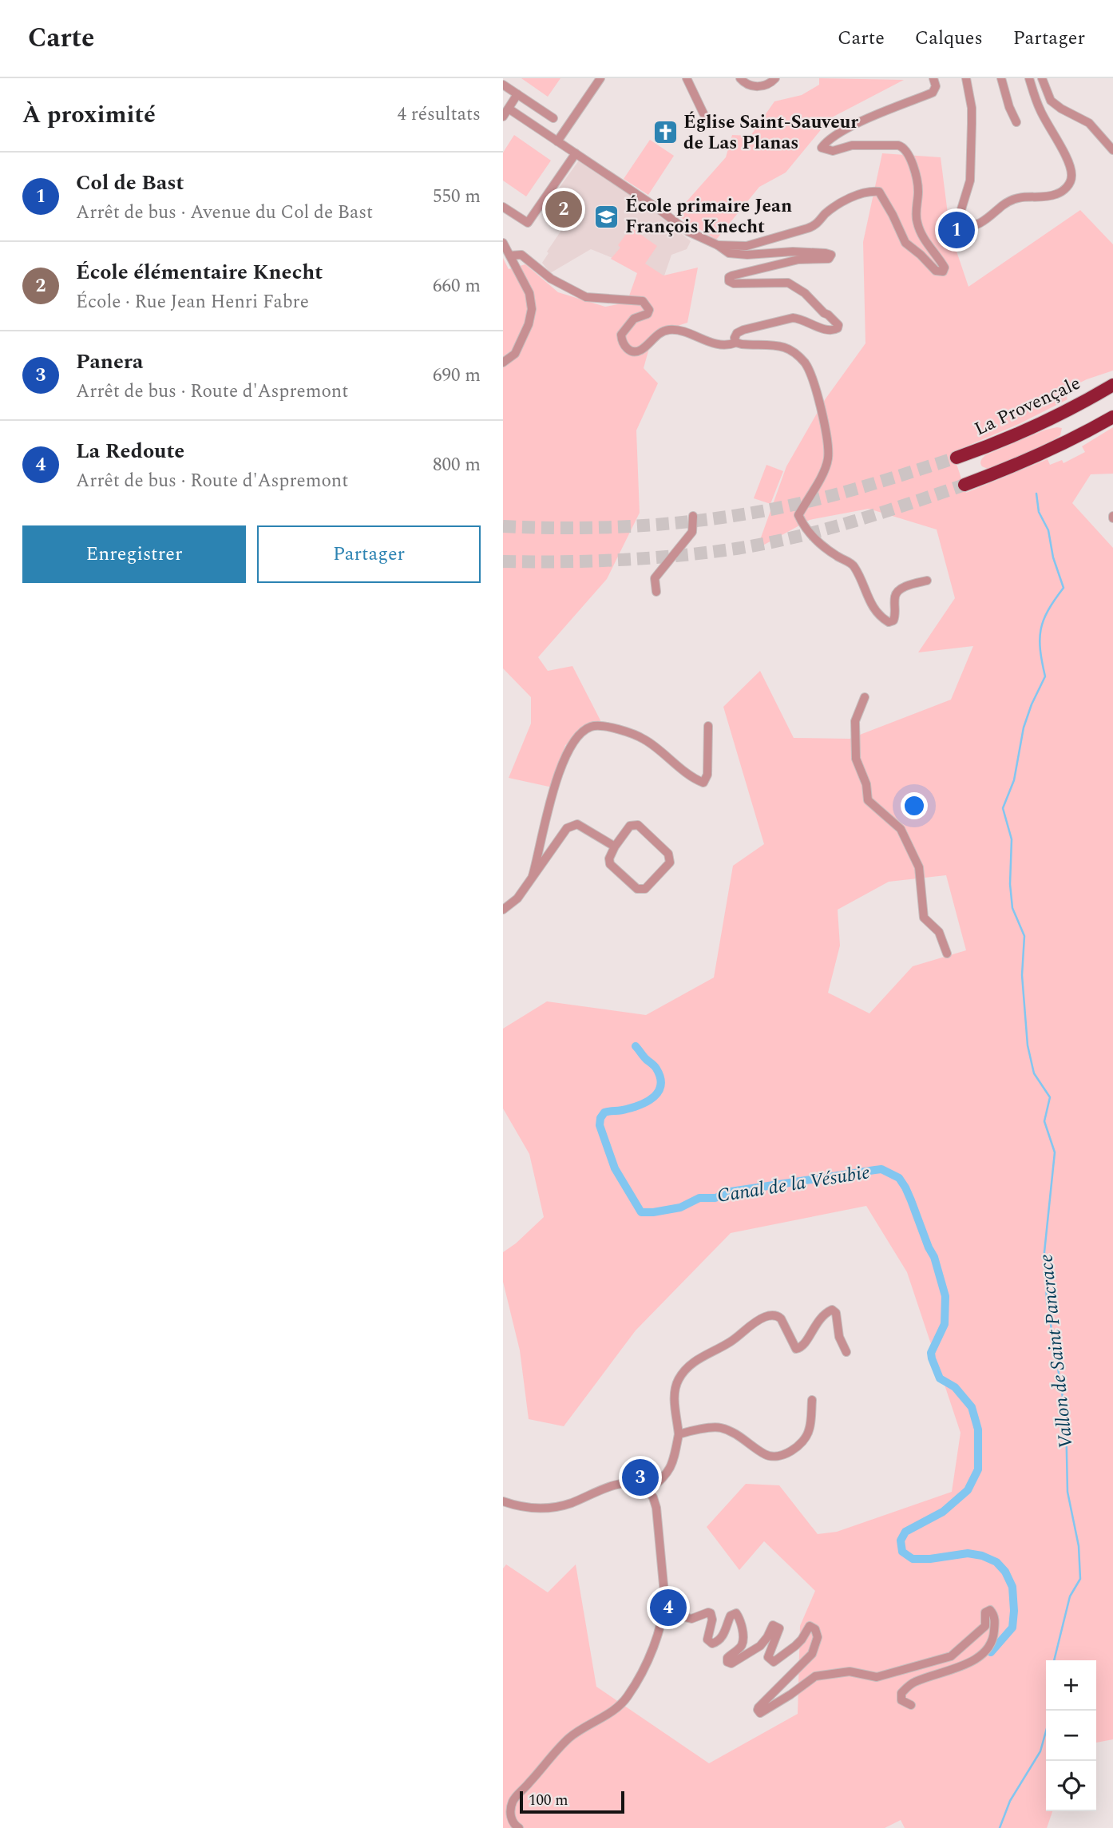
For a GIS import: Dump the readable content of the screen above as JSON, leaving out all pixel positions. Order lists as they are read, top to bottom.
{
  "streets": {
    "highway": ["La Provençale"]
  },
  "water": ["Canal de la Vésubie", "Vallon de Saint Pancrace"],
  "places": {
    "church": ["Église Saint-Sauveur de Las Planas"],
    "school or university": ["École primaire Jean François Knecht"]
  },
  "scale_bar": "100 m",
  "page": {
    "header": "Carte",
    "nav": ["Carte", "Calques", "Partager"],
    "heading": ["À proximité", "4 résultats"],
    "list": [
      {
        "mark": "1",
        "name": "Col de Bast",
        "note": "Arrêt de bus · Avenue du Col de Bast",
        "value": "550 m"
      },
      {
        "mark": "2",
        "name": "École élémentaire Knecht",
        "note": "École · Rue Jean Henri Fabre",
        "value": "660 m"
      },
      {
        "mark": "3",
        "name": "Panera",
        "note": "Arrêt de bus · Route d'Aspremont",
        "value": "690 m"
      },
      {
        "mark": "4",
        "name": "La Redoute",
        "note": "Arrêt de bus · Route d'Aspremont",
        "value": "800 m"
      }
    ],
    "pins": [
      "2",
      "1",
      "3",
      "4"
    ],
    "buttons": ["Enregistrer", "Partager"],
    "map_buttons": ["+", "−"],
    "scale": "100 m"
  }
}
